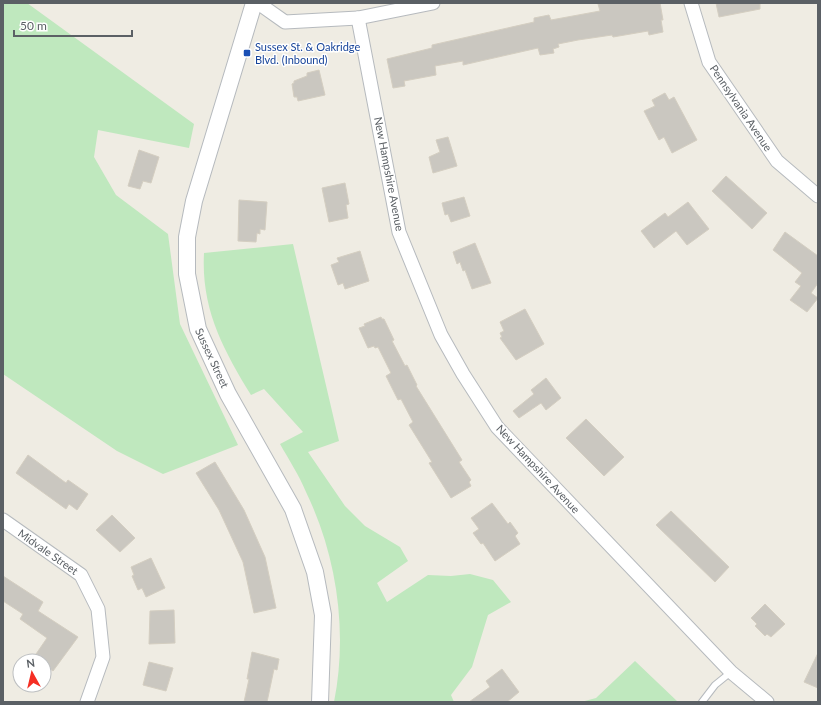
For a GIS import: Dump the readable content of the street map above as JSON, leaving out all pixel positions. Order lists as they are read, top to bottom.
{
  "streets": {
    "street": [
      "Pennsylvania Avenue",
      "New Hampshire Avenue",
      "Sussex Street",
      "Midvale Street"
    ]
  },
  "places": {
    "transit": ["Sussex St. & Oakridge Blvd. (Inbound)"]
  },
  "scale_bar": "50 m",
  "north": "top"
}
